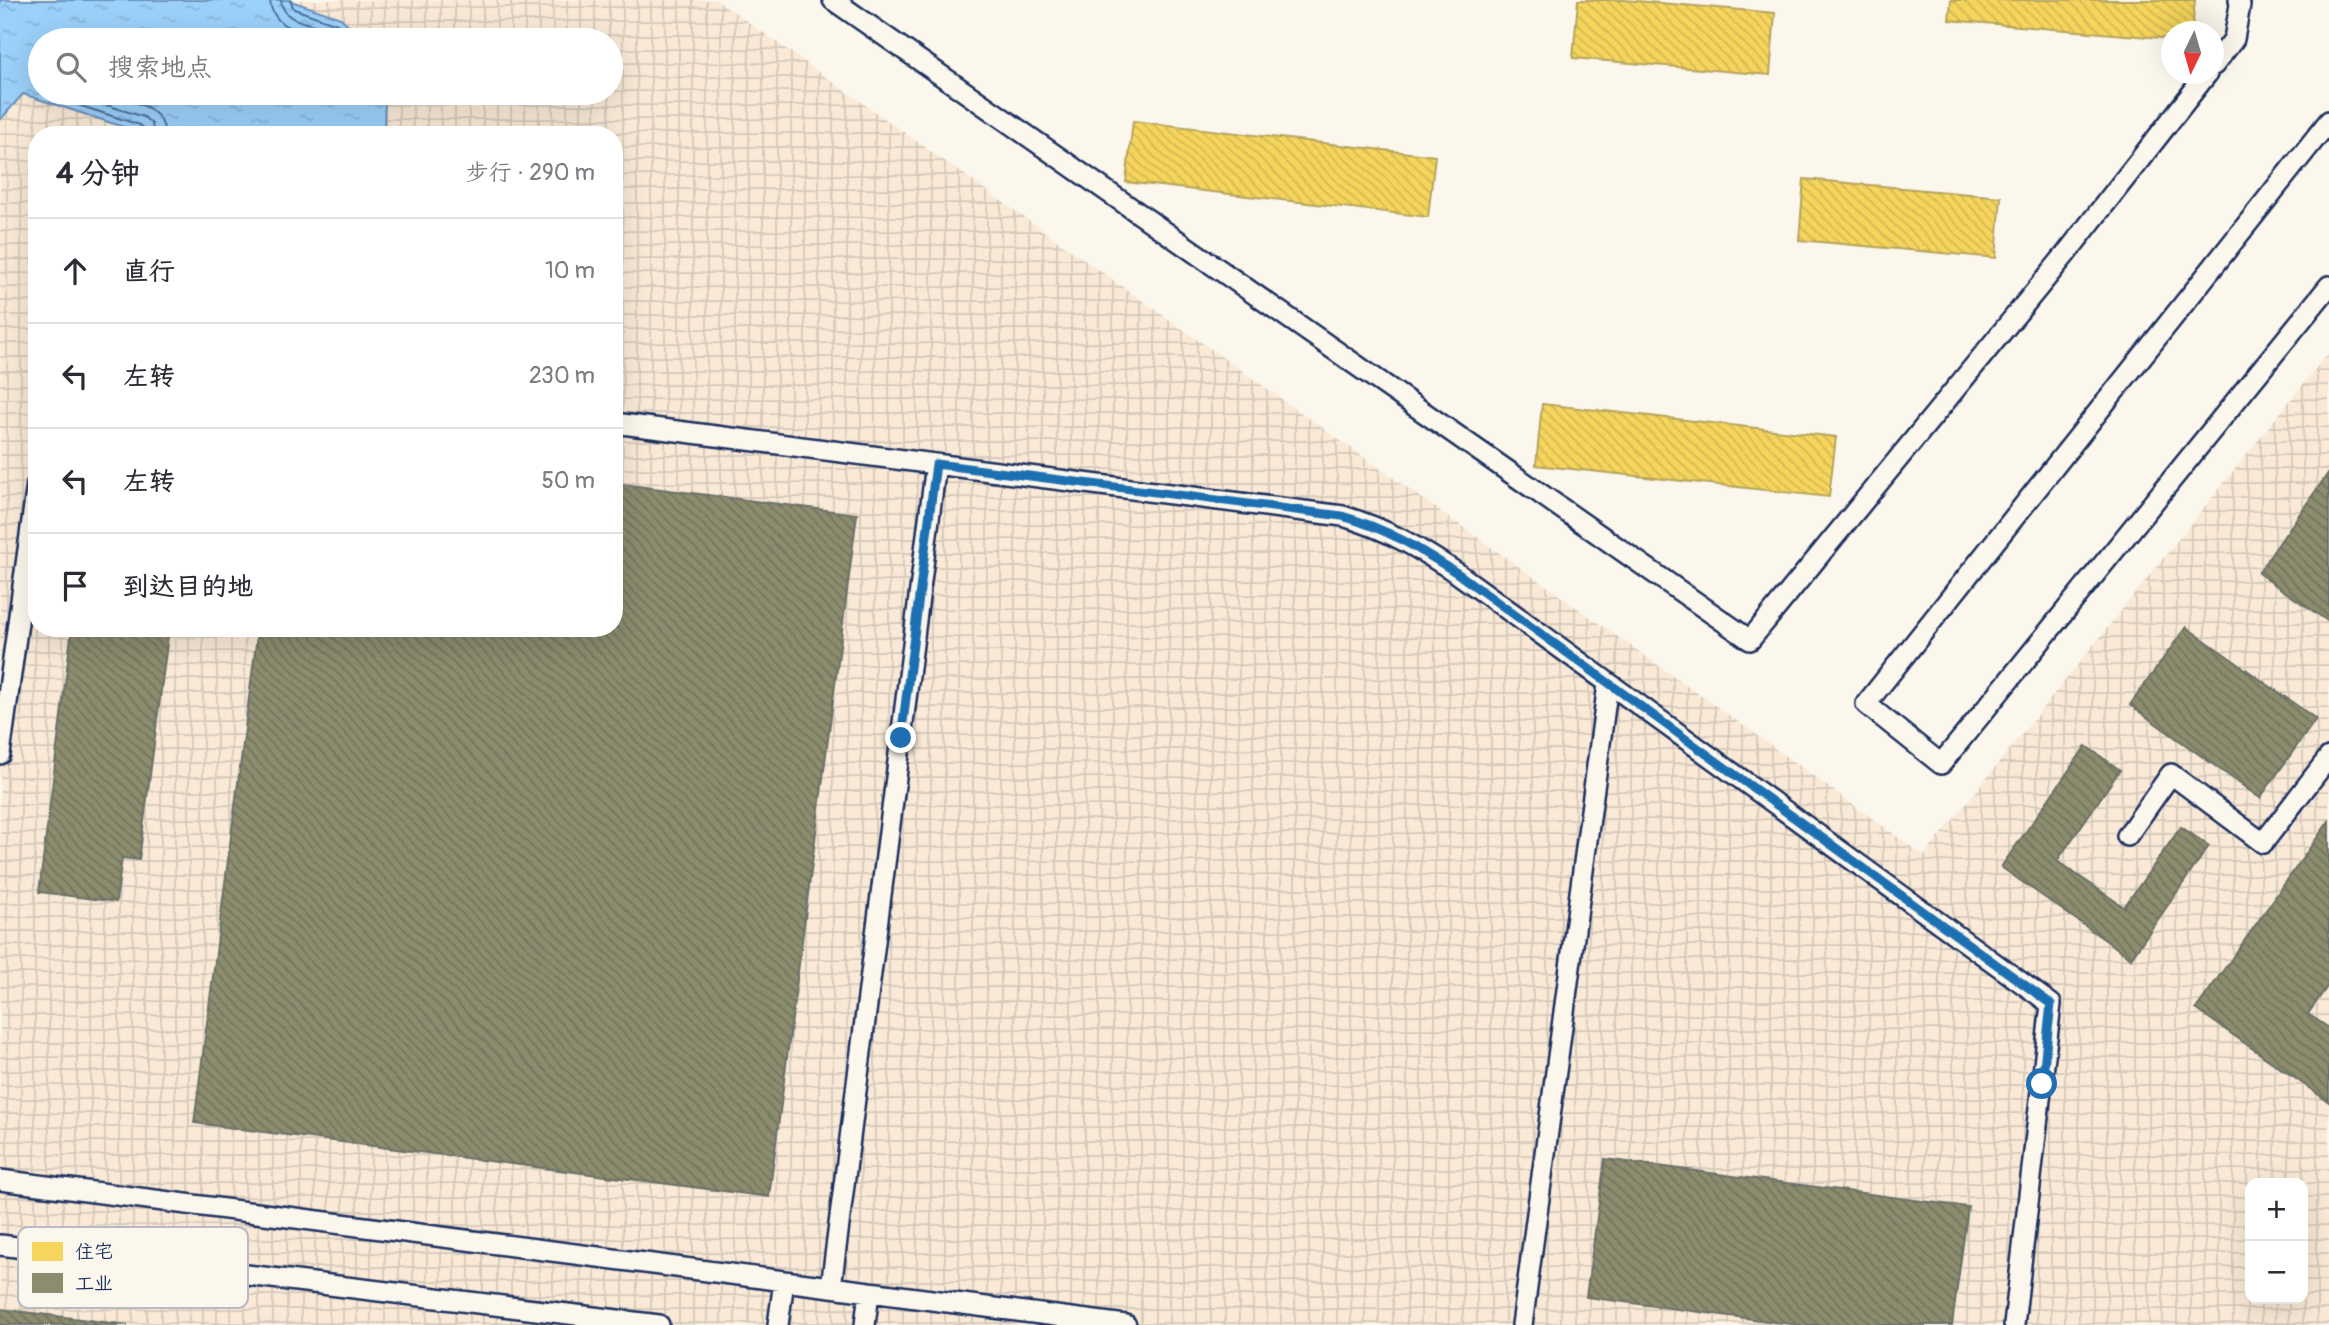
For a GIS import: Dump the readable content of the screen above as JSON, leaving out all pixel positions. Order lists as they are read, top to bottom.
{
  "legend": ["住宅", "工业"],
  "north": "bottom",
  "page": {
    "search": "搜索地点",
    "heading": ["4 分钟", "步行 · 290 m"],
    "list": [
      ["直行", "10 m"],
      ["左转", "230 m"],
      ["左转", "50 m"],
      "到达目的地"
    ],
    "map_buttons": ["+", "−"]
  }
}
